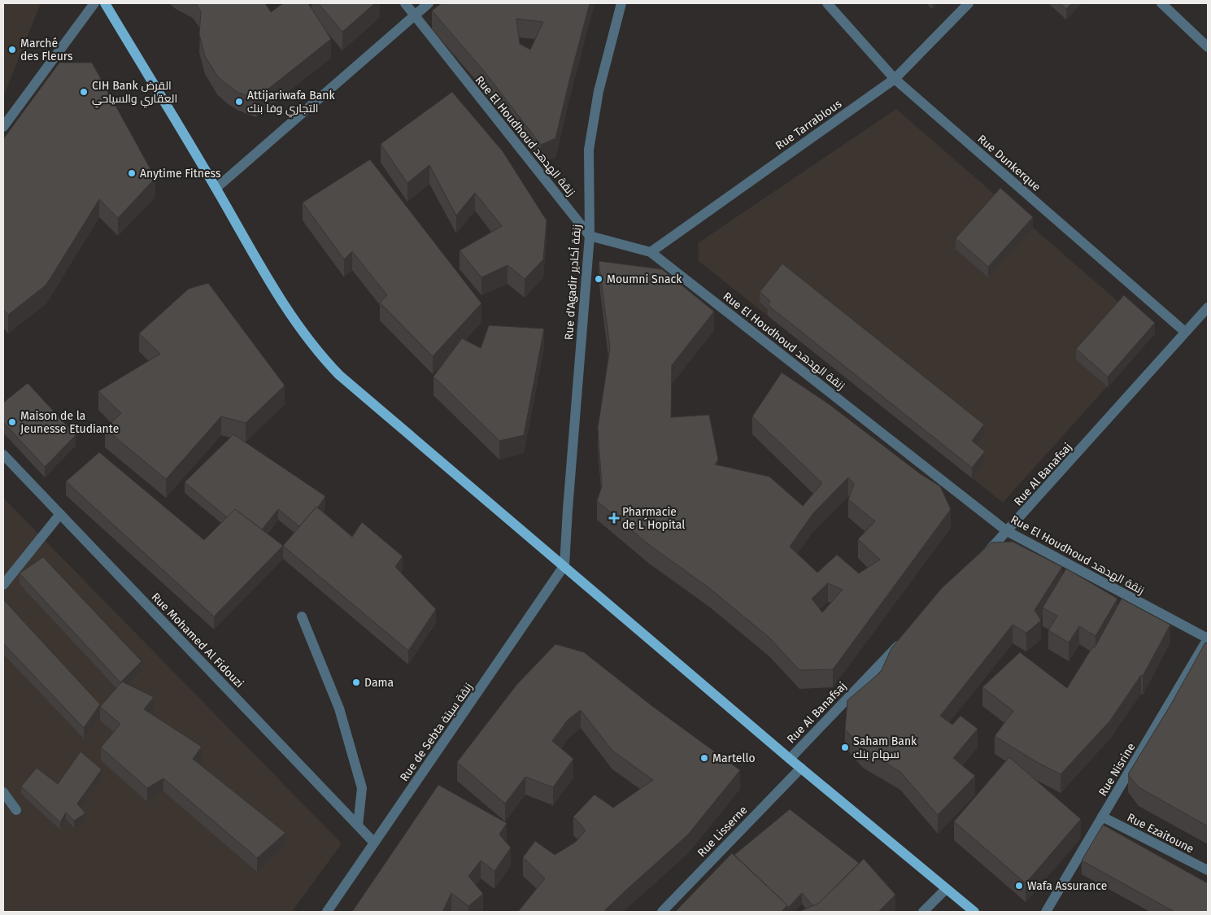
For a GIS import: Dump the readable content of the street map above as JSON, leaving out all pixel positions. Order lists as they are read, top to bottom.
{
  "streets": {
    "street": [
      "Rue Tarrablous",
      "Rue El Houdhoud زنقة الهدهد",
      "Rue Dunkerque",
      "Rue d'Agadir زنقة أكادير",
      "Rue Al Banafsaj",
      "Rue Mohamed Al Fidouzi",
      "Rue de Sebta زنقة سبتة",
      "Rue Nisrine",
      "Rue Lisserne",
      "Rue Ezaitoune"
    ]
  },
  "crossings": [
    ["Rue Tarrablous", "Rue El Houdhoud زنقة الهدهد"],
    ["Rue Tarrablous", "Rue Dunkerque"],
    ["Rue El Houdhoud زنقة الهدهد", "Rue d'Agadir زنقة أكادير"],
    ["Rue El Houdhoud زنقة الهدهد", "Rue Al Banafsaj"],
    ["Rue El Houdhoud زنقة الهدهد", "Rue Nisrine"],
    ["Rue Dunkerque", "Rue Al Banafsaj"],
    ["Rue d'Agadir زنقة أكادير", "Rue de Sebta زنقة سبتة"],
    ["Rue Mohamed Al Fidouzi", "Rue de Sebta زنقة سبتة"],
    ["Rue Nisrine", "Rue Ezaitoune"]
  ],
  "places": {
    "other": [
      "Marché des Fleurs",
      "CIH Bank القرض العقاري والسياحي",
      "Attijariwafa Bank التجاري وفا بنك",
      "Anytime Fitness",
      "Moumni Snack",
      "Maison de la Jeunesse Etudiante",
      "Dama",
      "Saham Bank سهام بنك",
      "Martello",
      "Wafa Assurance"
    ],
    "health": ["Pharmacie de L´Hopital"]
  }
}
